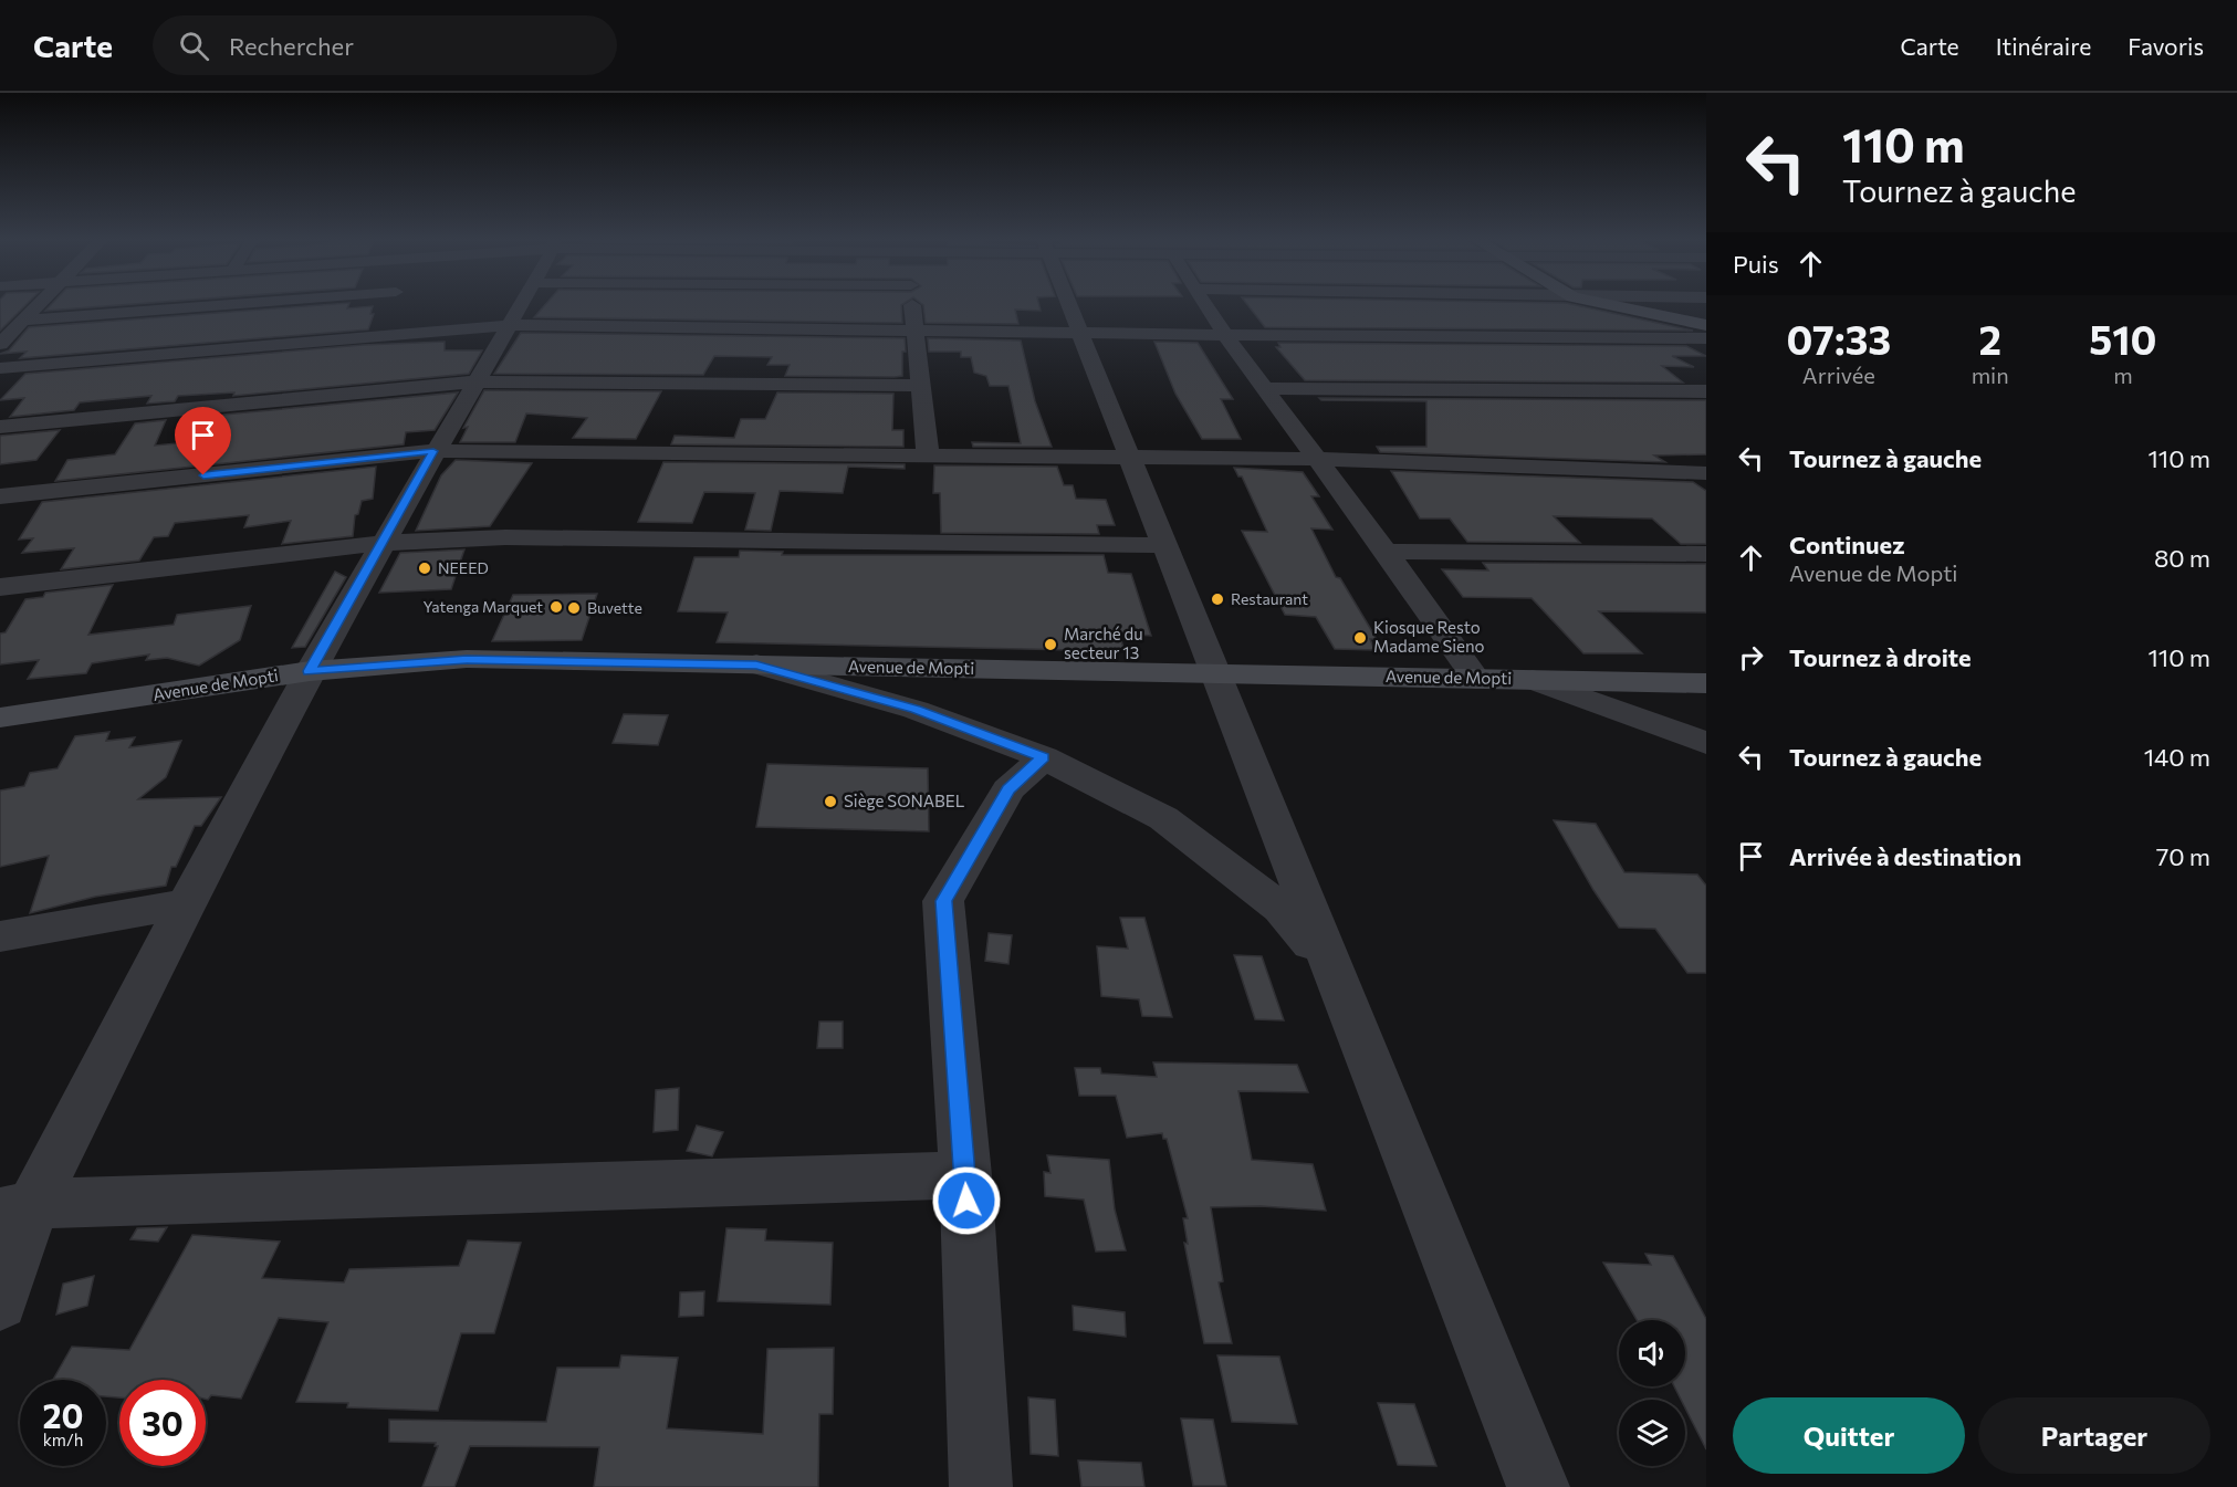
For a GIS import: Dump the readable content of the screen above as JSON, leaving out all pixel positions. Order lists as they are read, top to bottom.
{
  "streets": {
    "street": ["Avenue de Mopti"]
  },
  "places": [
    "NEEED",
    "Restaurant",
    "Yatenga Marquet",
    "Buvette",
    "Kiosque Resto Madame Sieno",
    "Marché du secteur 13",
    "Siège SONABEL"
  ],
  "page": {
    "header": "Carte",
    "search": "Rechercher",
    "nav": ["Carte", "Itinéraire", "Favoris"],
    "turn": ["110 m", "Tournez à gauche"],
    "then": "Puis",
    "eta": [
      "07:33",
      "Arrivée",
      "2",
      "min",
      "510",
      "m"
    ],
    "list": [
      {
        "name": "Tournez à gauche",
        "value": "110 m"
      },
      {
        "name": "Continuez",
        "note": "Avenue de Mopti",
        "value": "80 m"
      },
      {
        "name": "Tournez à droite",
        "value": "110 m"
      },
      {
        "name": "Tournez à gauche",
        "value": "140 m"
      },
      {
        "name": "Arrivée à destination",
        "value": "70 m"
      }
    ],
    "speed": "20 km/h",
    "limit": "30",
    "buttons": ["Quitter", "Partager"]
  }
}
